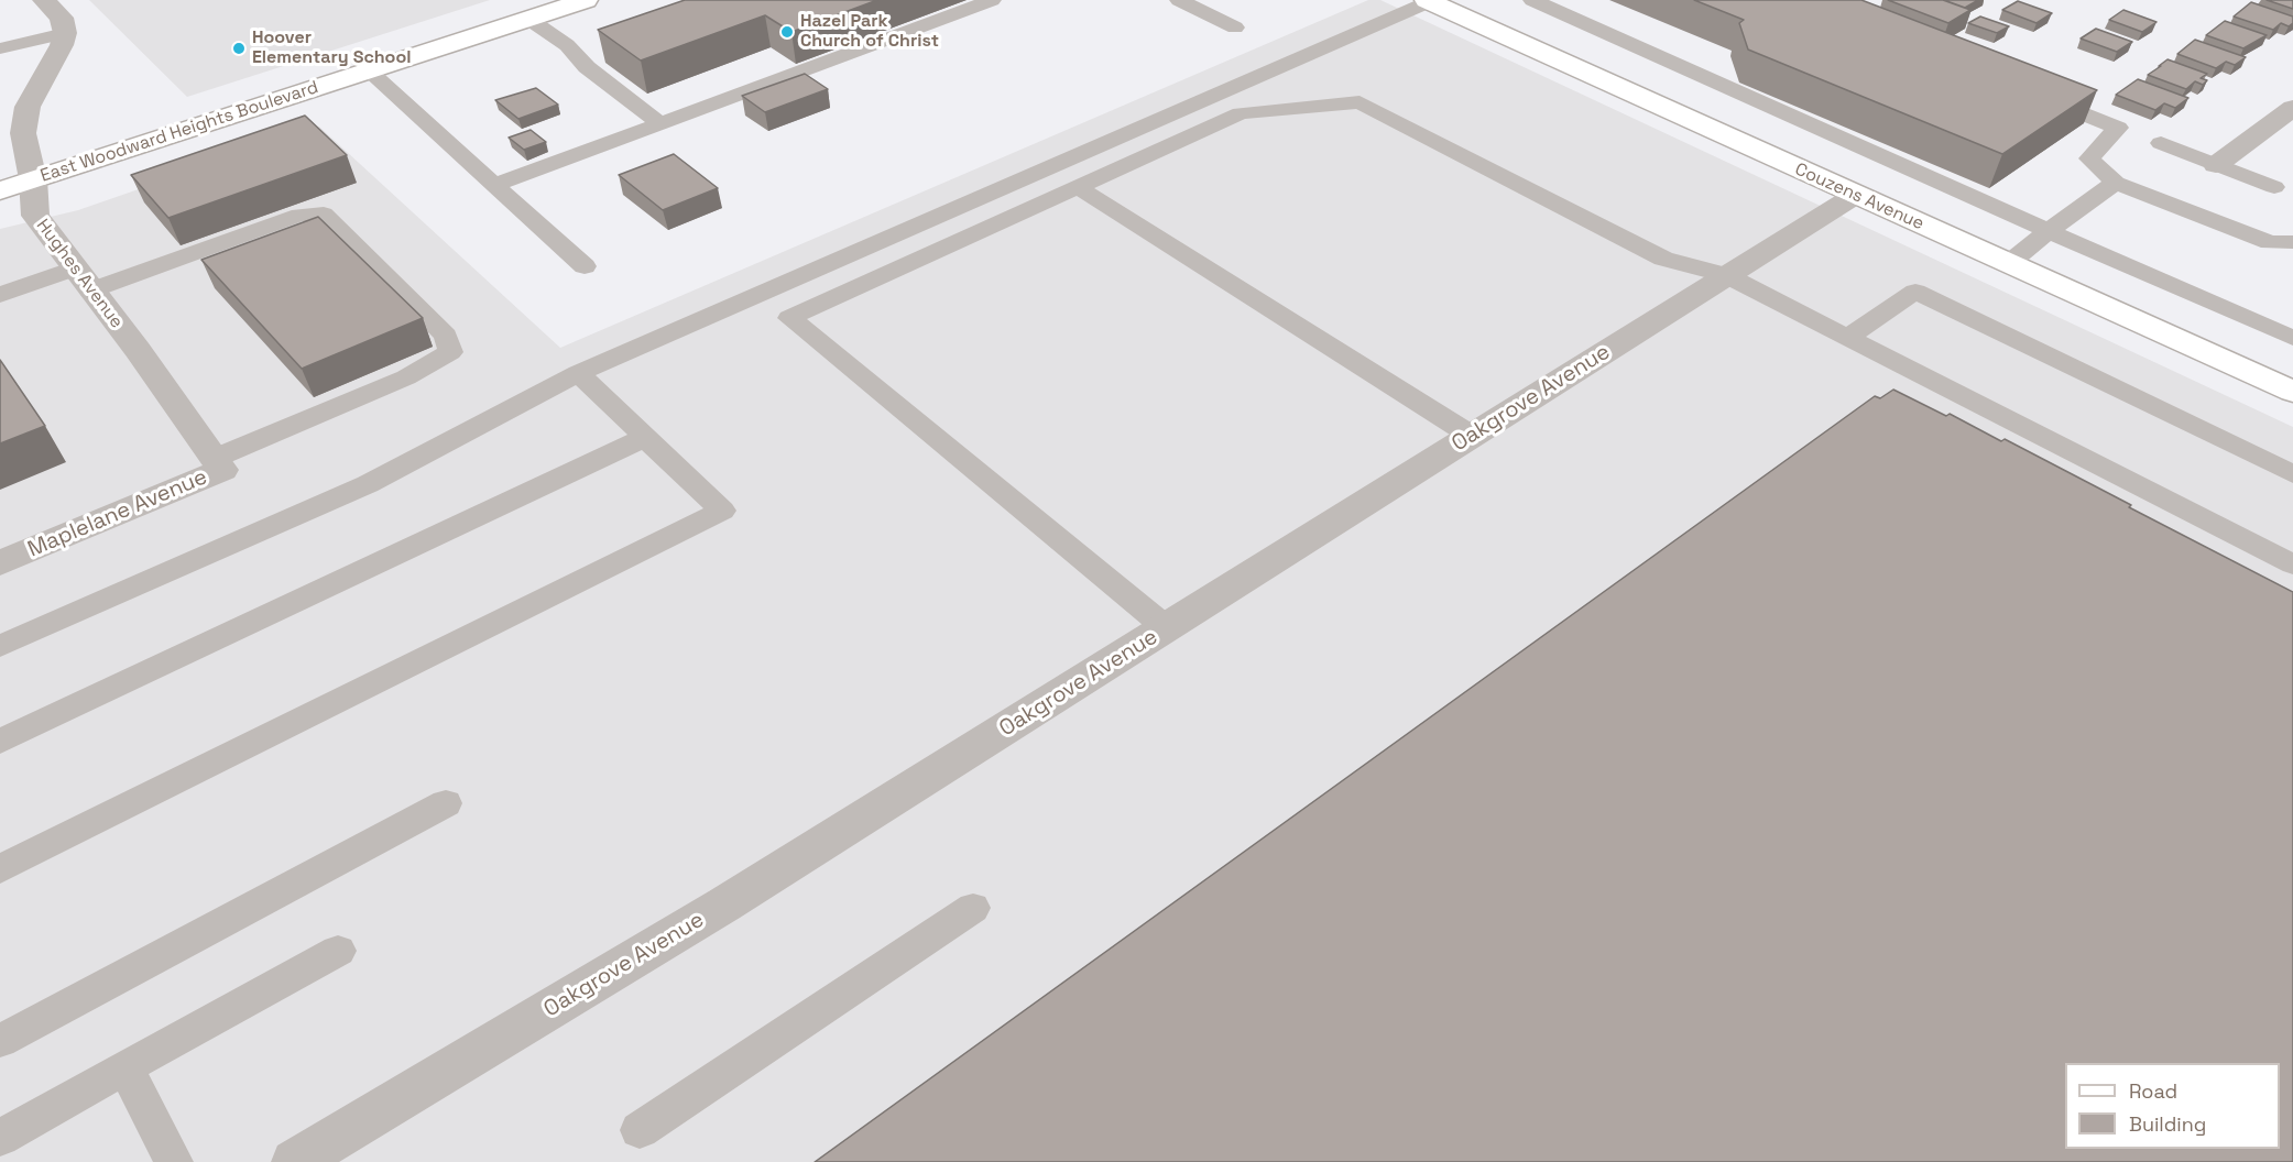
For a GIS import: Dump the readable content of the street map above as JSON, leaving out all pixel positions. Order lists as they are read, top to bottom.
{
  "streets": {
    "street": [
      "East Woodward Heights Boulevard",
      "Couzens Avenue",
      "Hughes Avenue",
      "Oakgrove Avenue",
      "Maplelane Avenue"
    ]
  },
  "crossings": [
    ["East Woodward Heights Boulevard", "Hughes Avenue"],
    ["Couzens Avenue", "Oakgrove Avenue"],
    ["Hughes Avenue", "Maplelane Avenue"]
  ],
  "places": ["Hazel Park Church of Christ", "Hoover Elementary School"],
  "legend": ["Road", "Building"]
}
